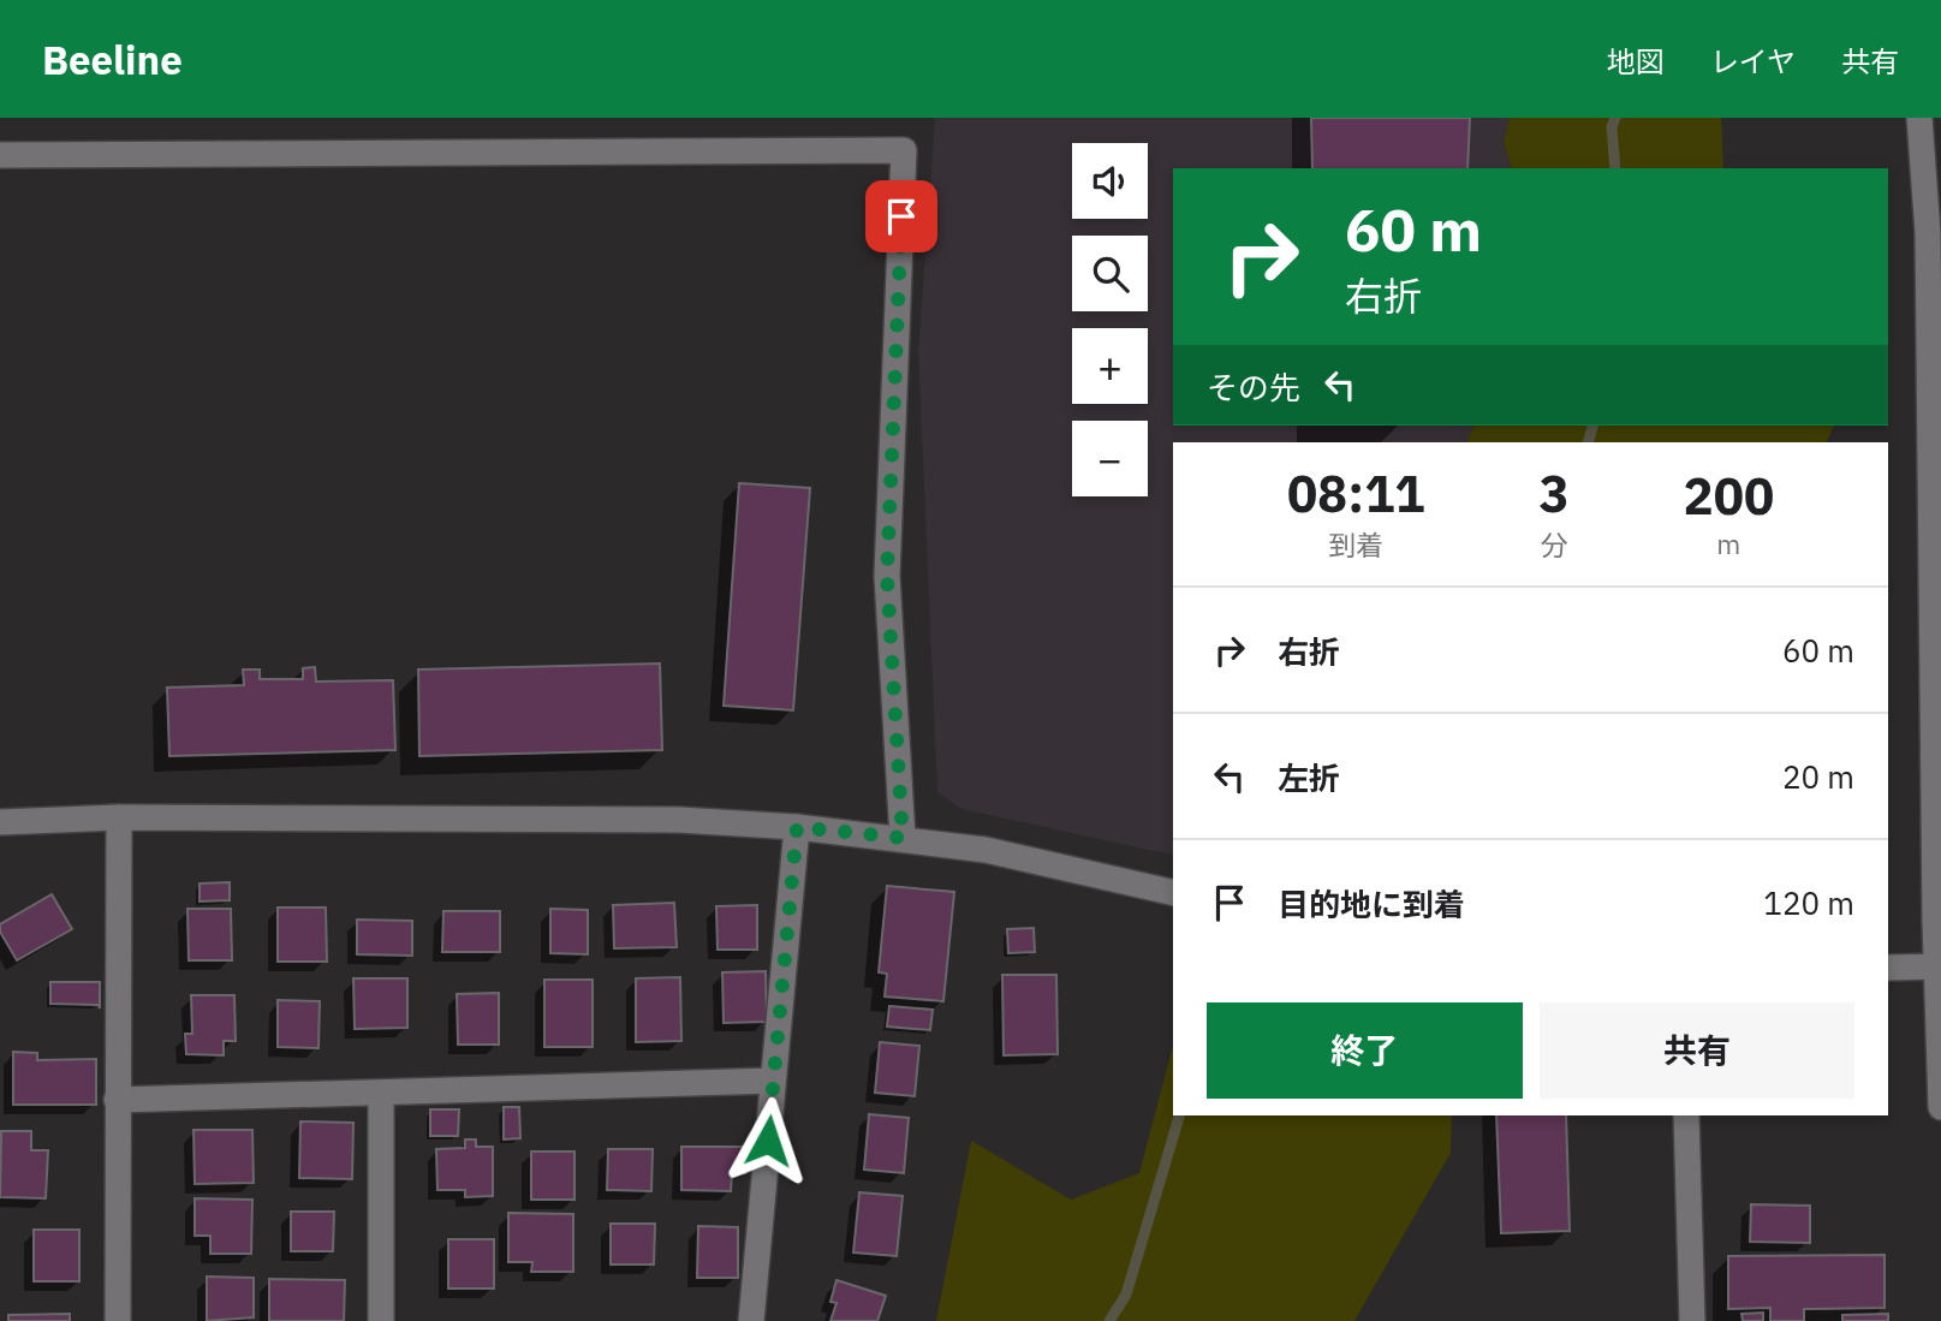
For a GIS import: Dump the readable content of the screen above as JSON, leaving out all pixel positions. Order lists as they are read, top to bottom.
{
  "page": {
    "header": "Beeline",
    "nav": ["地図", "レイヤ", "共有"],
    "map_buttons": ["+", "−"],
    "turn": ["60 m", "右折"],
    "then": "その先",
    "eta": [
      "08:11",
      "到着",
      "3",
      "分",
      "200",
      "m"
    ],
    "list": [
      {
        "name": "右折",
        "value": "60 m"
      },
      {
        "name": "左折",
        "value": "20 m"
      },
      {
        "name": "目的地に到着",
        "value": "120 m"
      }
    ],
    "buttons": ["終了", "共有"]
  }
}
